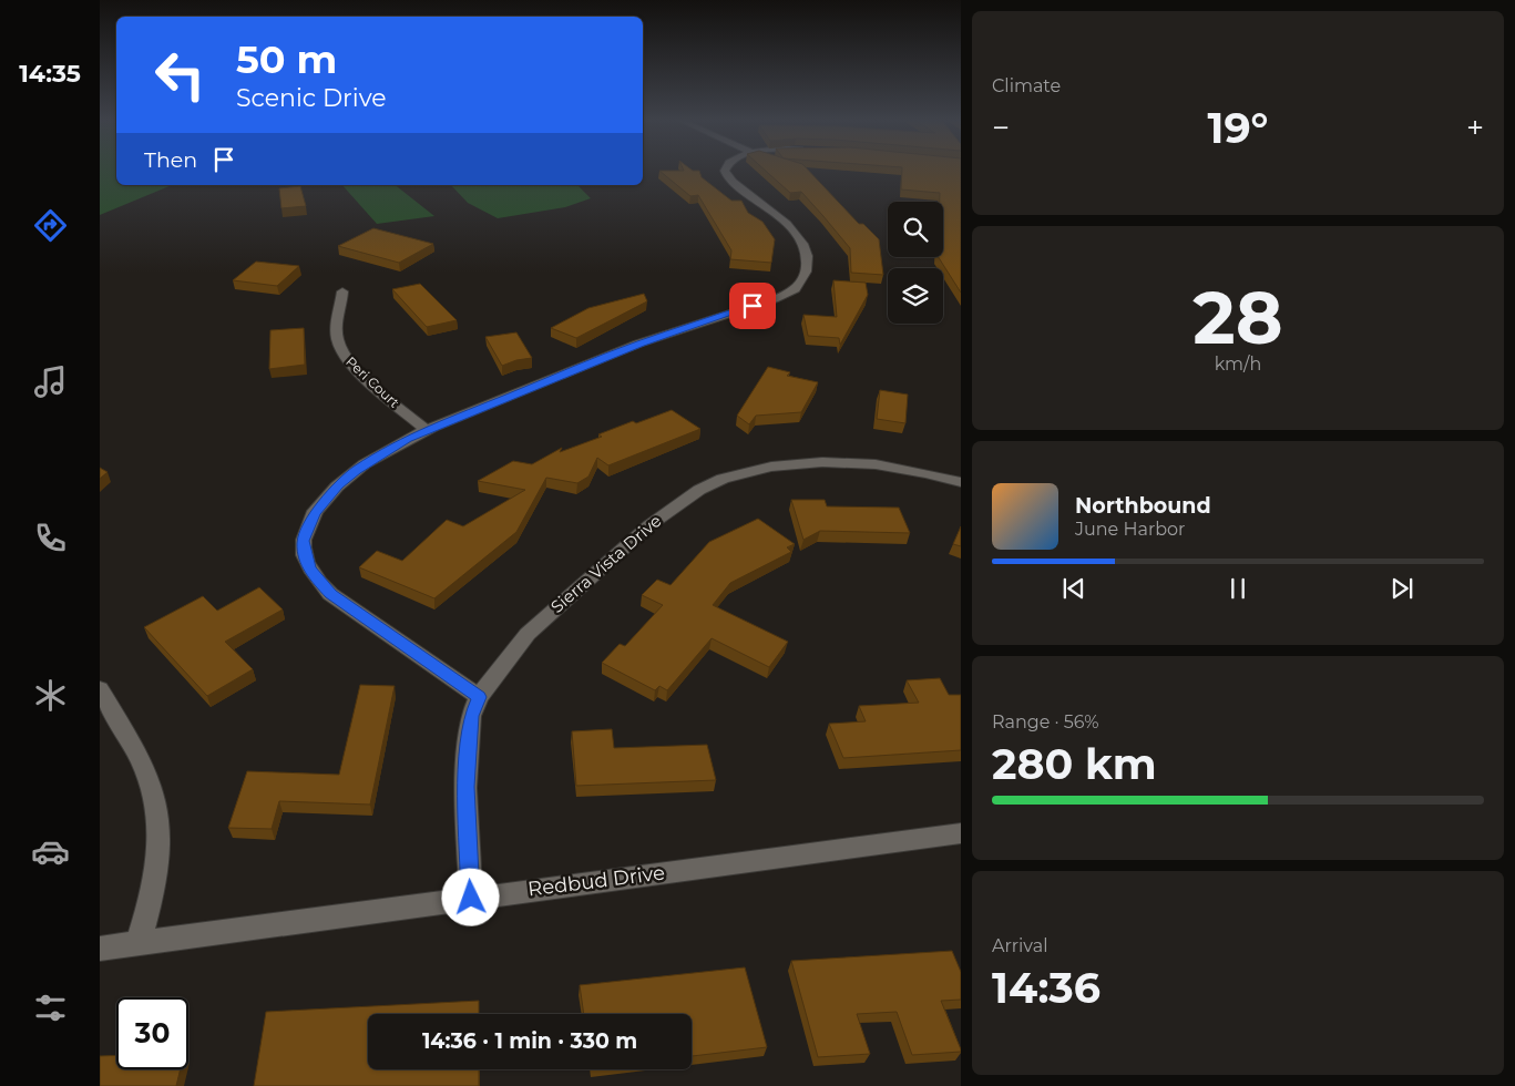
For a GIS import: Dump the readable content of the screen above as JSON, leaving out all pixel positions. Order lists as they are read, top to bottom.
{
  "streets": {
    "street": ["Peri Court", "Sierra Vista Drive", "Redbud Drive"]
  },
  "crossings": [
    ["Sierra Vista Drive", "Redbud Drive"]
  ],
  "page": {
    "tabs": "14:35",
    "tile": [
      "Climate",
      ["28", "km/h"],
      ["Range · 56%", "280 km"],
      ["Arrival", "14:36"]
    ],
    "turn": ["50 m", "Scenic Drive"],
    "heat": ["−", "19°", "+"],
    "then": "Then",
    "song": ["Northbound", "June Harbor"],
    "limit": "30",
    "trip": "14:36 · 1 min · 330 m"
  }
}
